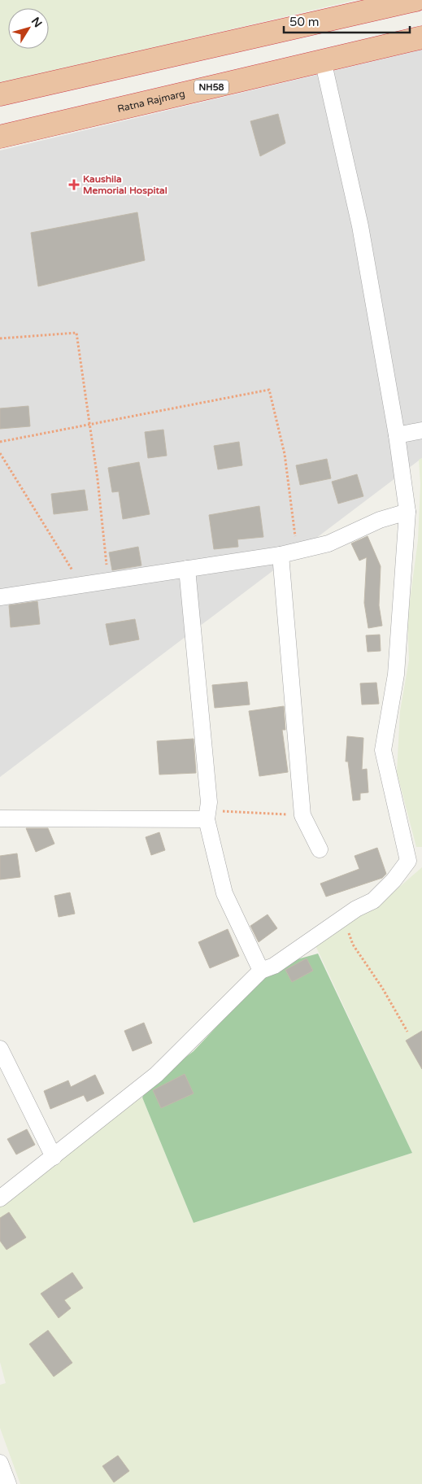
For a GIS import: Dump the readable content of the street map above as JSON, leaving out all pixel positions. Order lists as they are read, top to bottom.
{
  "streets": {
    "highway": ["NH58", "Ratna Rajmarg"]
  },
  "places": {
    "health": ["Kaushila Memorial Hospital"]
  },
  "scale_bar": "50 m",
  "north": "top right"
}
